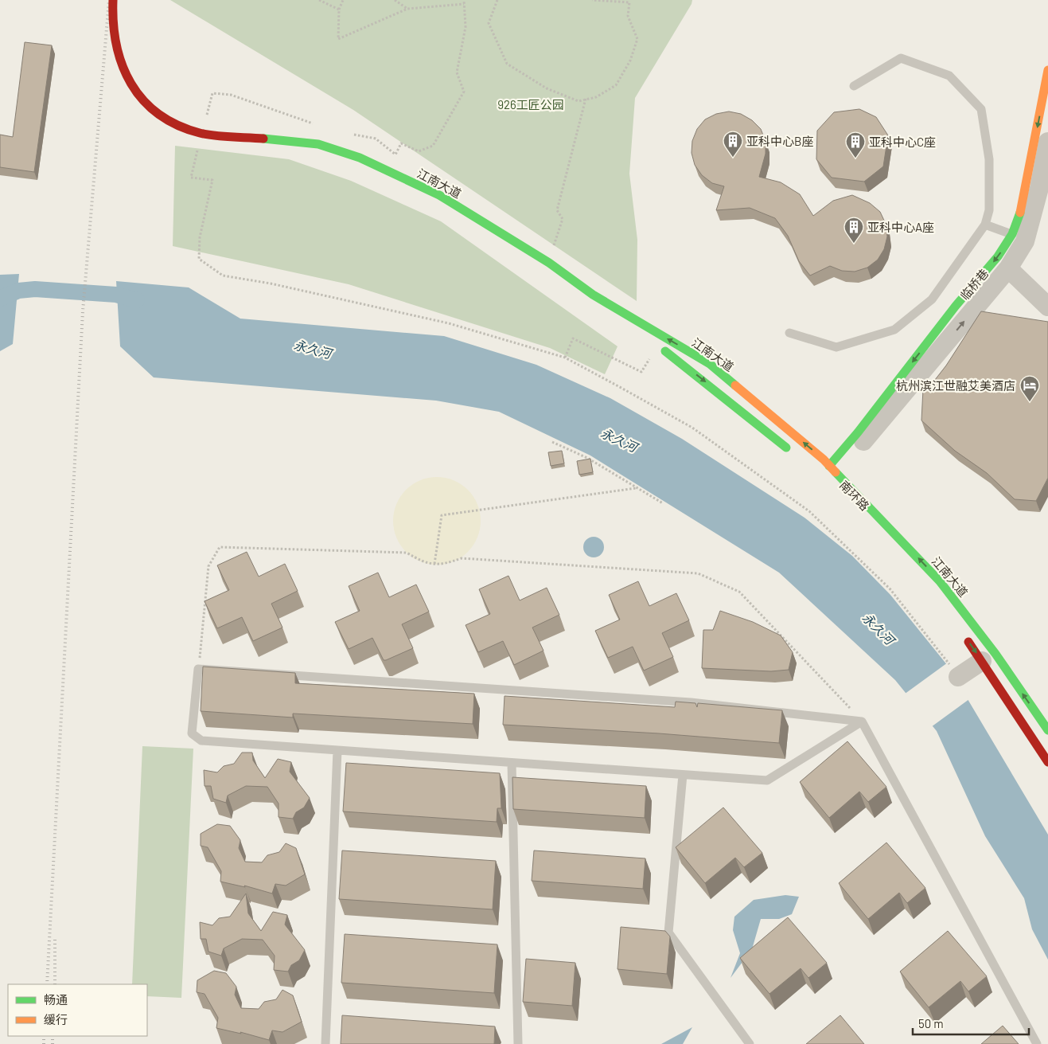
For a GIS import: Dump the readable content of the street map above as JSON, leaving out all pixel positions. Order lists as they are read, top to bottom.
{
  "streets": {
    "main road": ["江南大道", "临桥巷"]
  },
  "crossings": [
    ["江南大道", "临桥巷"]
  ],
  "water": ["永久河"],
  "parks": ["926工匠公园"],
  "places": {
    "building": ["亚科中心B座", "亚科中心C座", "亚科中心A座"],
    "hotel": ["杭州滨江世融艾美酒店"]
  },
  "legend": ["畅通", "缓行"],
  "scale_bar": "50 m"
}
